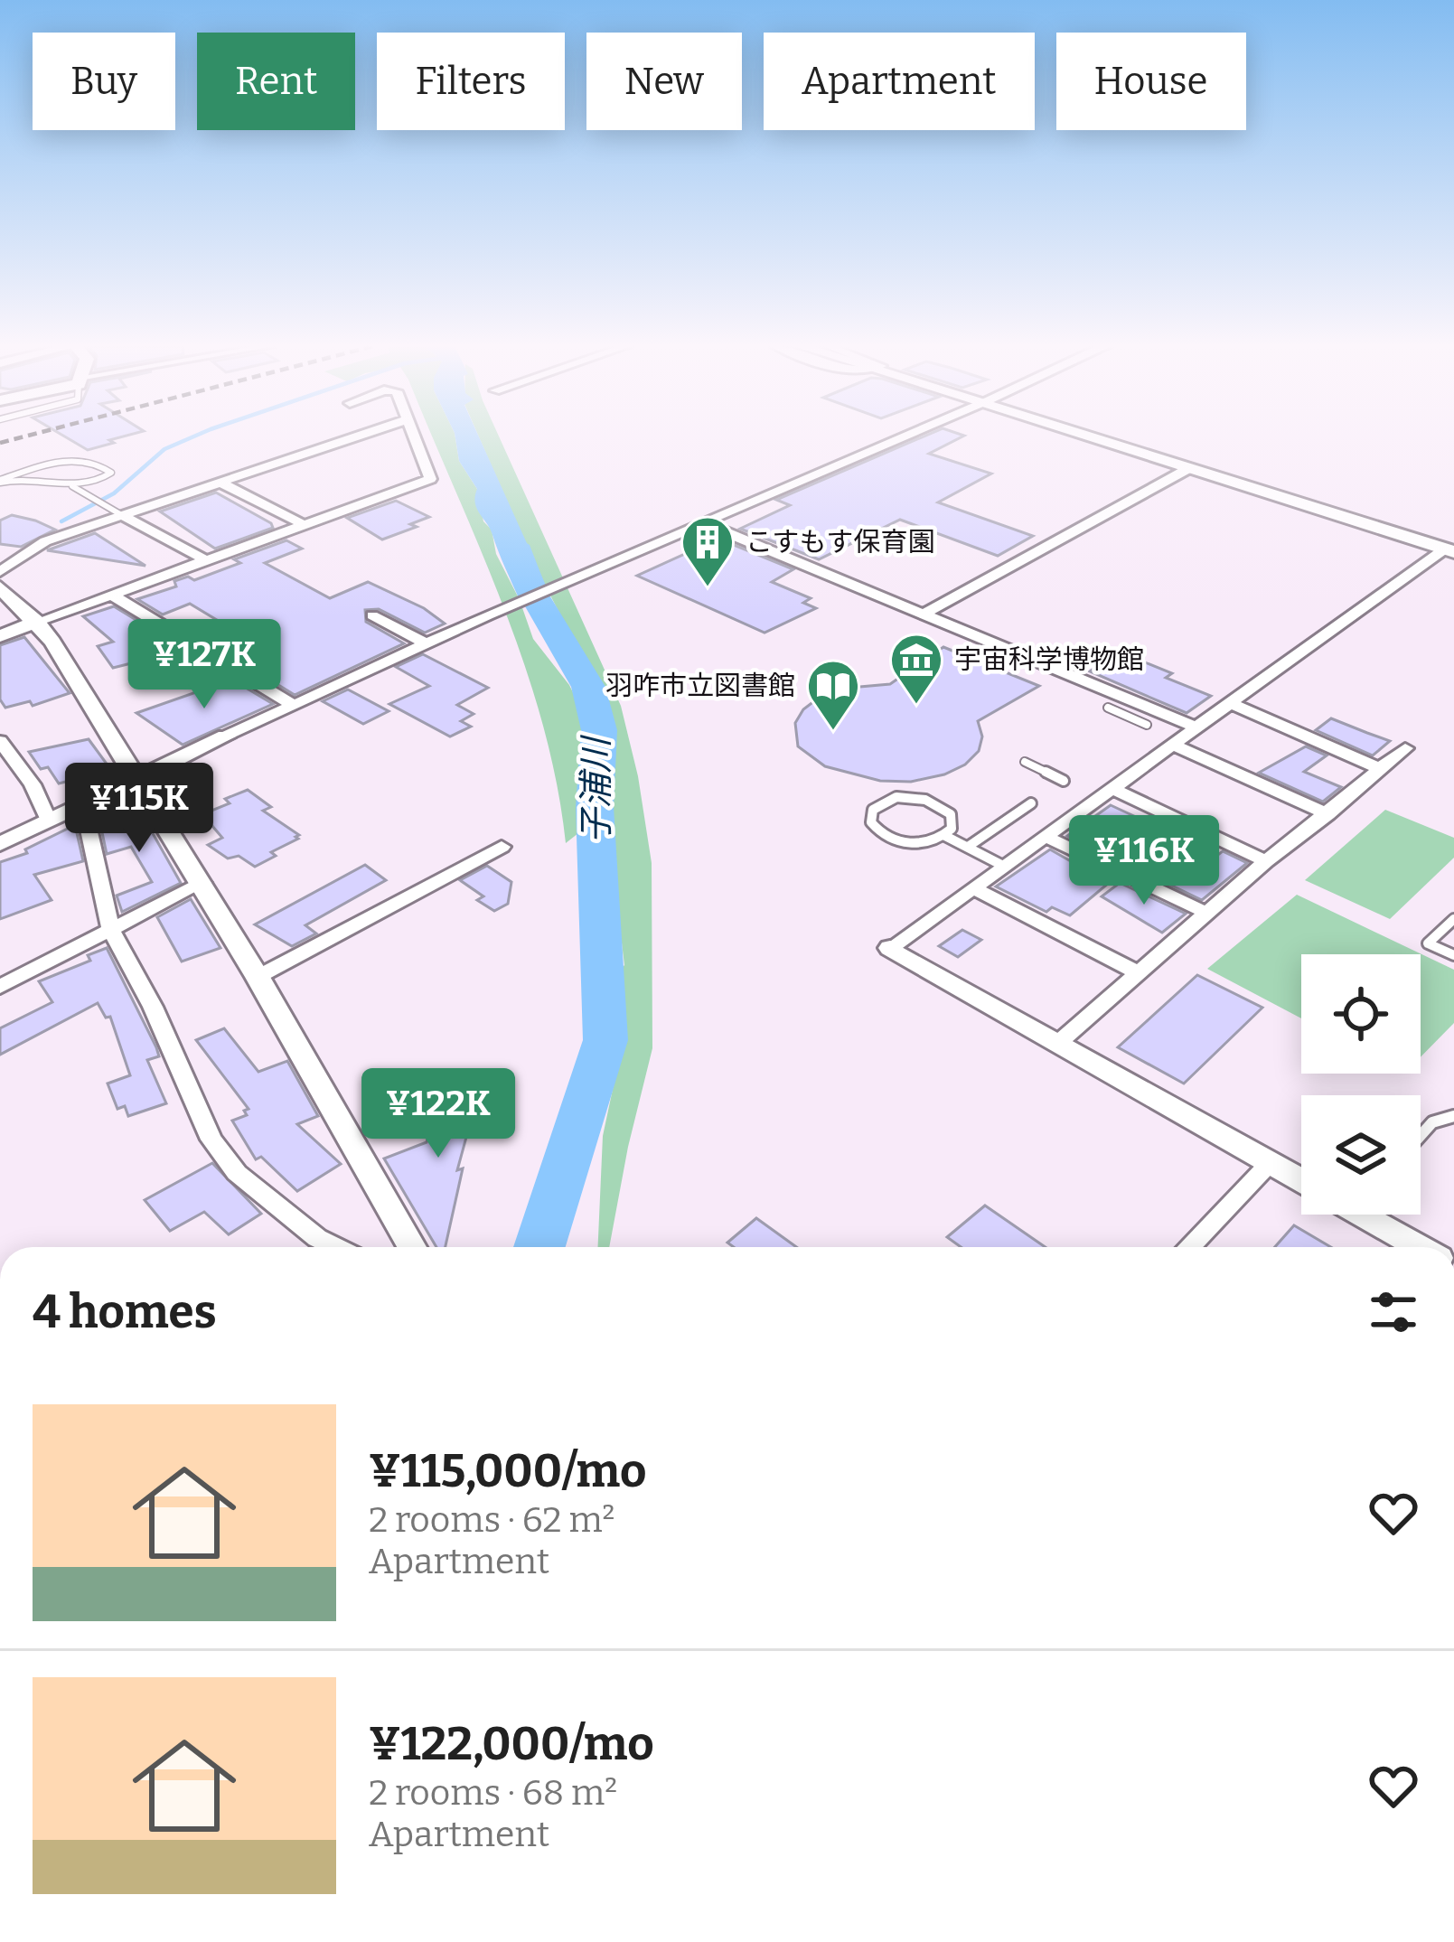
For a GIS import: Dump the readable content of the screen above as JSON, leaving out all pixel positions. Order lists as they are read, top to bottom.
{
  "water": ["子浦川"],
  "places": {
    "building": ["こすもす保育園"],
    "museum": ["宇宙科学博物館"],
    "library": ["羽咋市立図書館"]
  },
  "page": {
    "chip": [
      "Buy",
      "Rent",
      "Filters",
      "New",
      "Apartment",
      "House"
    ],
    "price": [
      "¥127K",
      "¥115K",
      "¥116K",
      "¥122K"
    ],
    "heading": "4 homes",
    "list": [
      {
        "name": "¥115,000/mo",
        "note": "2 rooms · 62 m² · Apartment"
      },
      {
        "name": "¥122,000/mo",
        "note": "2 rooms · 68 m² · Apartment"
      }
    ]
  }
}
